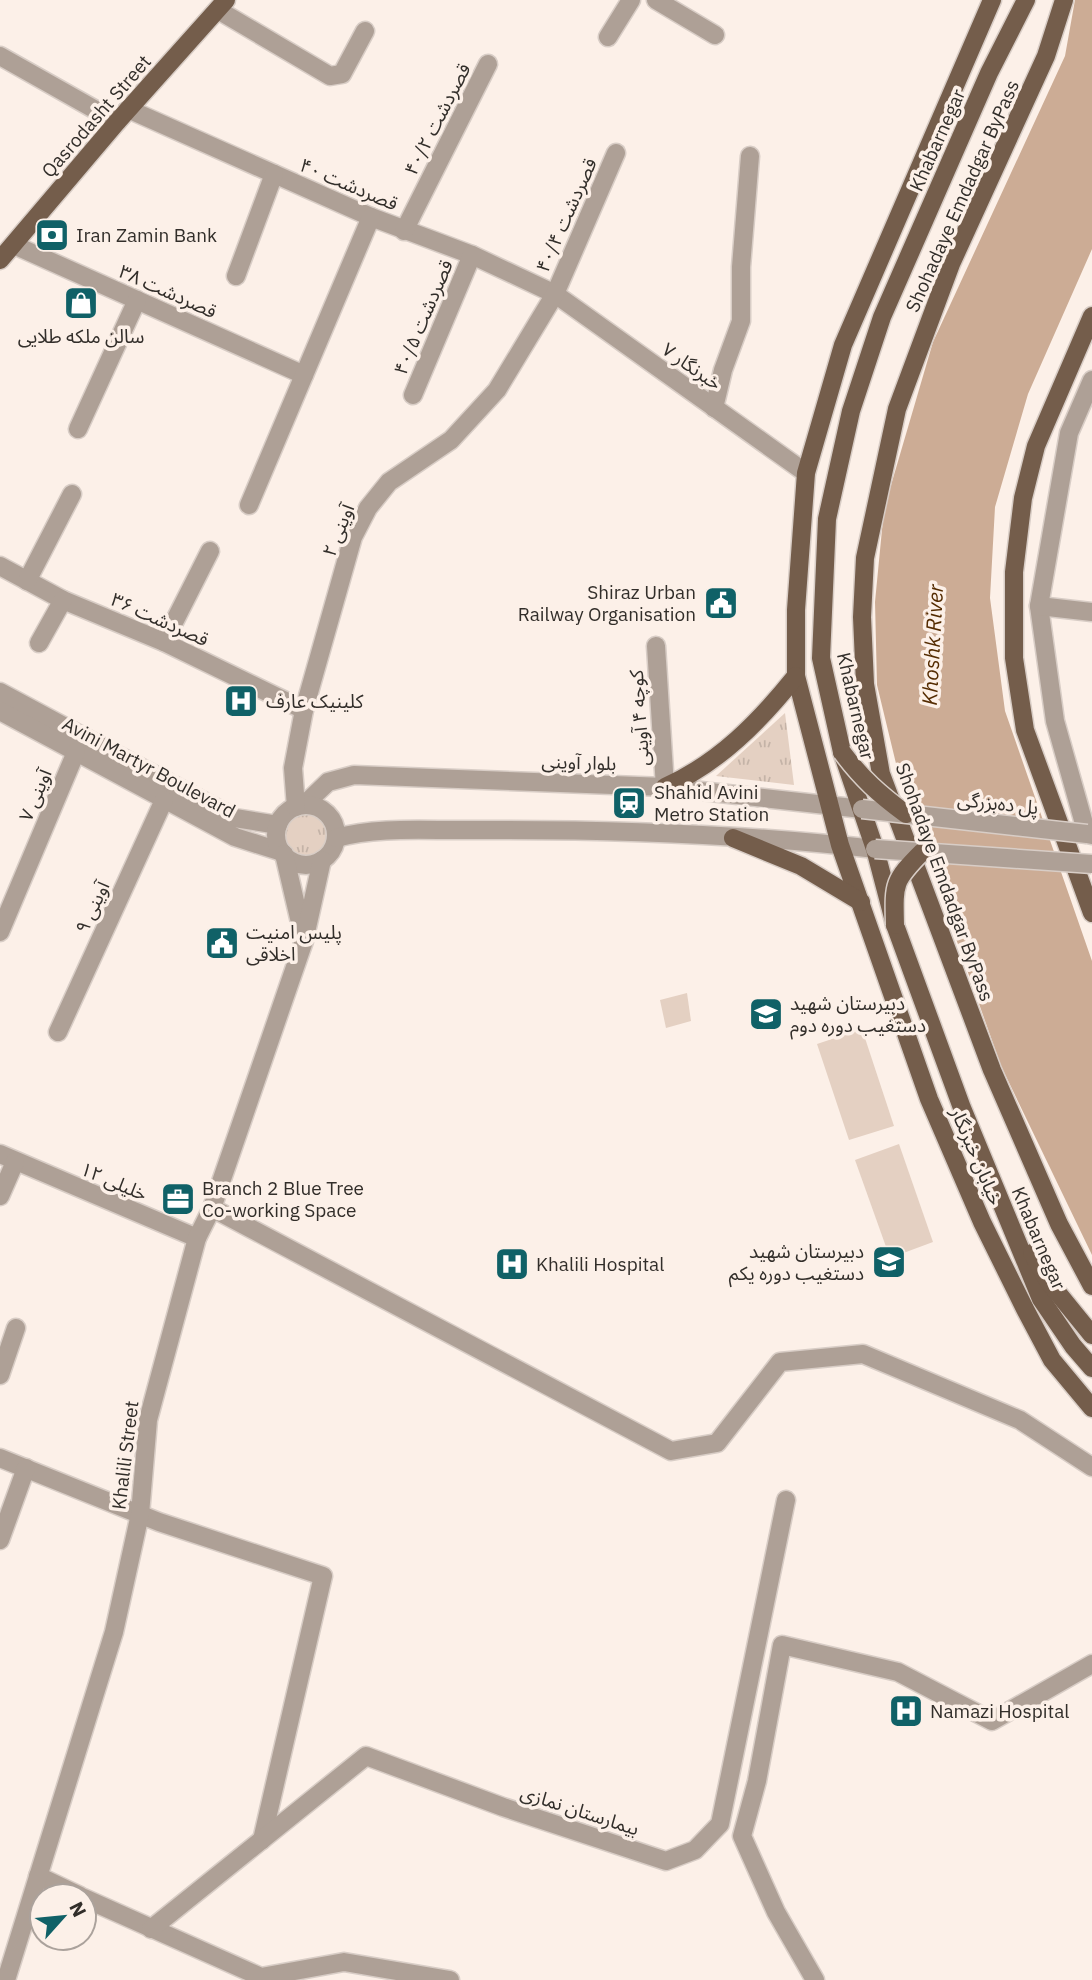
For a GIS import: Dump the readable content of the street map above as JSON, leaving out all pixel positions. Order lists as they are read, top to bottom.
{
  "streets": {
    "main road": [
      "Qasrodasht Street",
      "Khabarnegar",
      "Shohadaye Emdadgar ByPass",
      "خیابان خبرنگار"
    ],
    "street": [
      "۴۰/۲ قصردشت",
      "۴۰ قصردشت",
      "۴۰/۴ قصردشت",
      "۳۸ قصردشت",
      "۴۰/۵ قصردشت",
      "۷ خبرنگار",
      "۲ آوینی",
      "۳۶ قصردشت",
      "کوچه ۴ آوینی",
      "بلوار آوینی",
      "Avini Martyr Boulevard",
      "۷ آوینی",
      "پل ده‌بزرگی",
      "۹ آوینی",
      "۱۲ خلیلی",
      "Khalili Street",
      "بیمارستان نمازی"
    ]
  },
  "crossings": [
    ["Qasrodasht Street", "۴۰ قصردشت"],
    ["Qasrodasht Street", "۳۸ قصردشت"],
    ["۴۰/۲ قصردشت", "۴۰ قصردشت"],
    ["Khabarnegar", "۷ خبرنگار"],
    ["Khabarnegar", "بلوار آوینی"],
    ["Khabarnegar", "پل ده‌بزرگی"],
    ["Khabarnegar", "خیابان خبرنگار"],
    ["۴۰ قصردشت", "۴۰/۴ قصردشت"],
    ["۴۰ قصردشت", "۴۰/۵ قصردشت"],
    ["۴۰ قصردشت", "۷ خبرنگار"],
    ["۴۰ قصردشت", "۲ آوینی"],
    ["۴۰/۴ قصردشت", "۷ خبرنگار"],
    ["۴۰/۴ قصردشت", "۲ آوینی"],
    ["۷ خبرنگار", "۲ آوینی"],
    ["۲ آوینی", "۳۶ قصردشت"],
    ["۲ آوینی", "Avini Martyr Boulevard"],
    ["۲ آوینی", "Khalili Street"],
    ["کوچه ۴ آوینی", "بلوار آوینی"],
    ["بلوار آوینی", "پل ده‌بزرگی"],
    ["Avini Martyr Boulevard", "۷ آوینی"],
    ["Avini Martyr Boulevard", "۹ آوینی"],
    ["Avini Martyr Boulevard", "Khalili Street"],
    ["۱۲ خلیلی", "Khalili Street"]
  ],
  "water": ["Khoshk River"],
  "places": {
    "bank": ["Iran Zamin Bank"],
    "shop": ["سالن ملکه طلایی"],
    "public building": ["Shiraz Urban Railway Organisation", "پلیس امنیت اخلاقی"],
    "hospital": ["کلینیک عارف", "Khalili Hospital", "Namazi Hospital"],
    "station": ["Shahid Avini Metro Station"],
    "school or university": ["دبیرستان شهید دستغیب دوره دوم", "دبیرستان شهید دستغیب دوره یکم"],
    "office": ["Branch 2 Blue Tree Co-working Space"]
  },
  "north": "top right"
}
